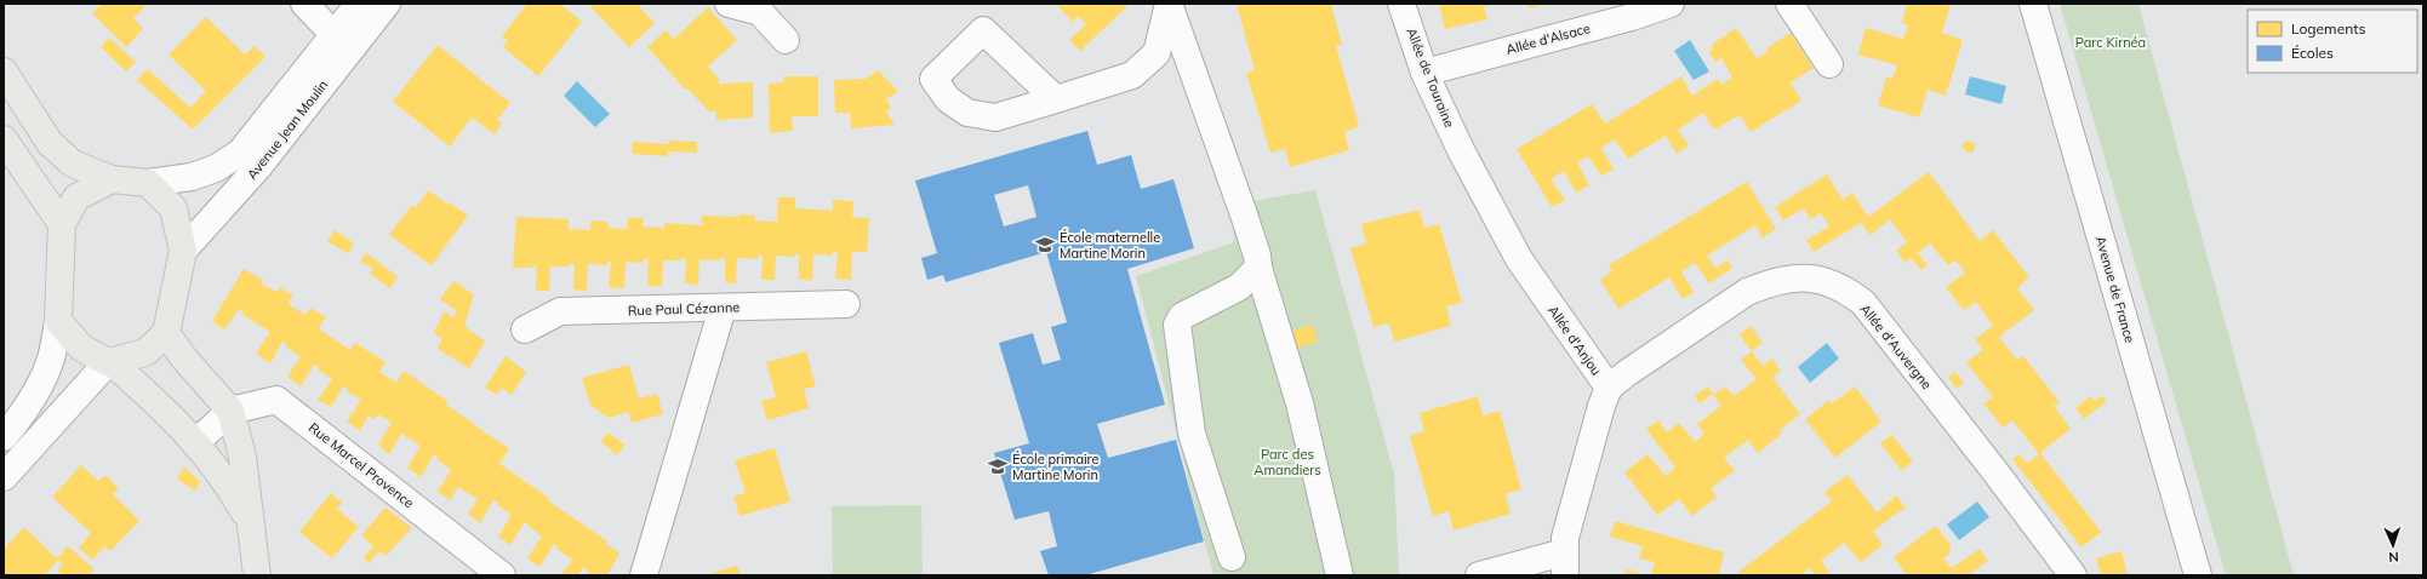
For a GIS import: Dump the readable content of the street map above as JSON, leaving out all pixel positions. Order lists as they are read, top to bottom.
{
  "streets": {
    "street": [
      "Allée d'Alsace",
      "Allée de Touraine",
      "Avenue Jean Moulin",
      "Avenue de France",
      "Rue Paul Cézanne",
      "Allée d'Anjou",
      "Allée d'Auvergne",
      "Rue Marcel Provence"
    ]
  },
  "crossings": [
    ["Allée d'Alsace", "Allée de Touraine"],
    ["Allée de Touraine", "Allée d'Anjou"],
    ["Allée d'Anjou", "Allée d'Auvergne"]
  ],
  "parks": ["Parc Kirnéa", "Parc des Amandiers"],
  "places": {
    "school or university": ["École maternelle Martine Morin", "École primaire Martine Morin"]
  },
  "legend": ["Logements", "Écoles"],
  "north": "bottom"
}
